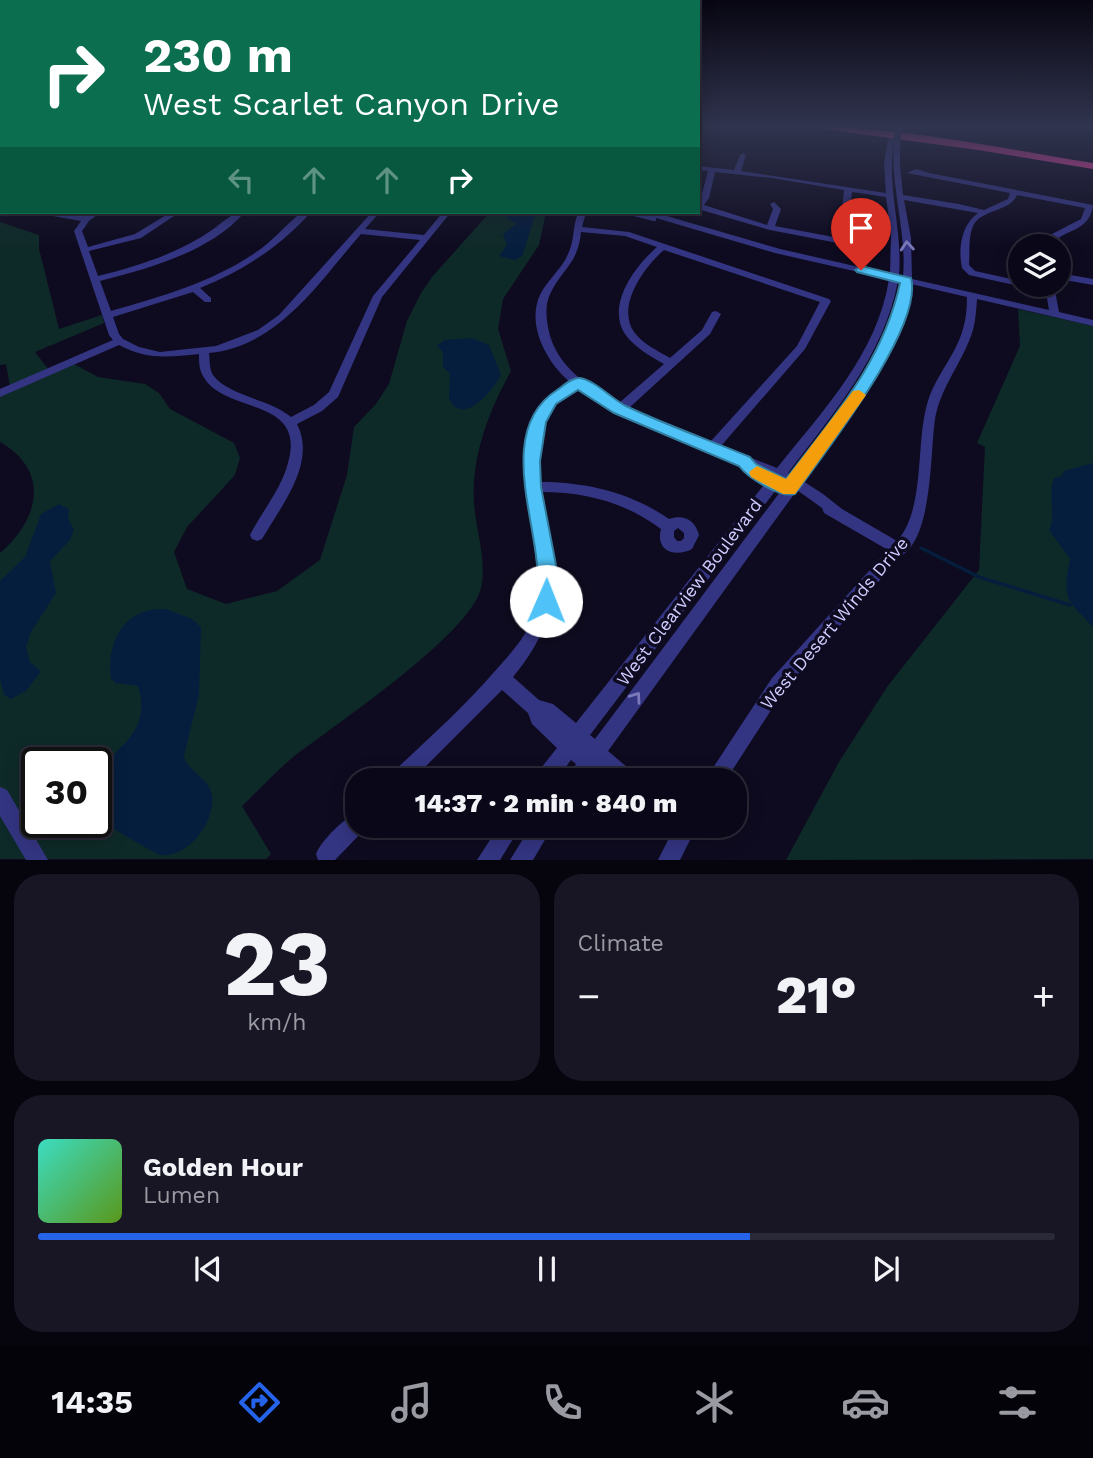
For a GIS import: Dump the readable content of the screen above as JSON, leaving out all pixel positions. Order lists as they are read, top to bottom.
{
  "streets": {
    "street": ["West Clearview Boulevard", "West Desert Winds Drive"]
  },
  "page": {
    "turn": ["230 m", "West Scarlet Canyon Drive"],
    "limit": "30",
    "trip": "14:37 · 2 min · 840 m",
    "tile": [
      ["23", "km/h"],
      "Climate"
    ],
    "heat": ["−", "21°", "+"],
    "song": ["Golden Hour", "Lumen"],
    "tabs": "14:35"
  }
}
